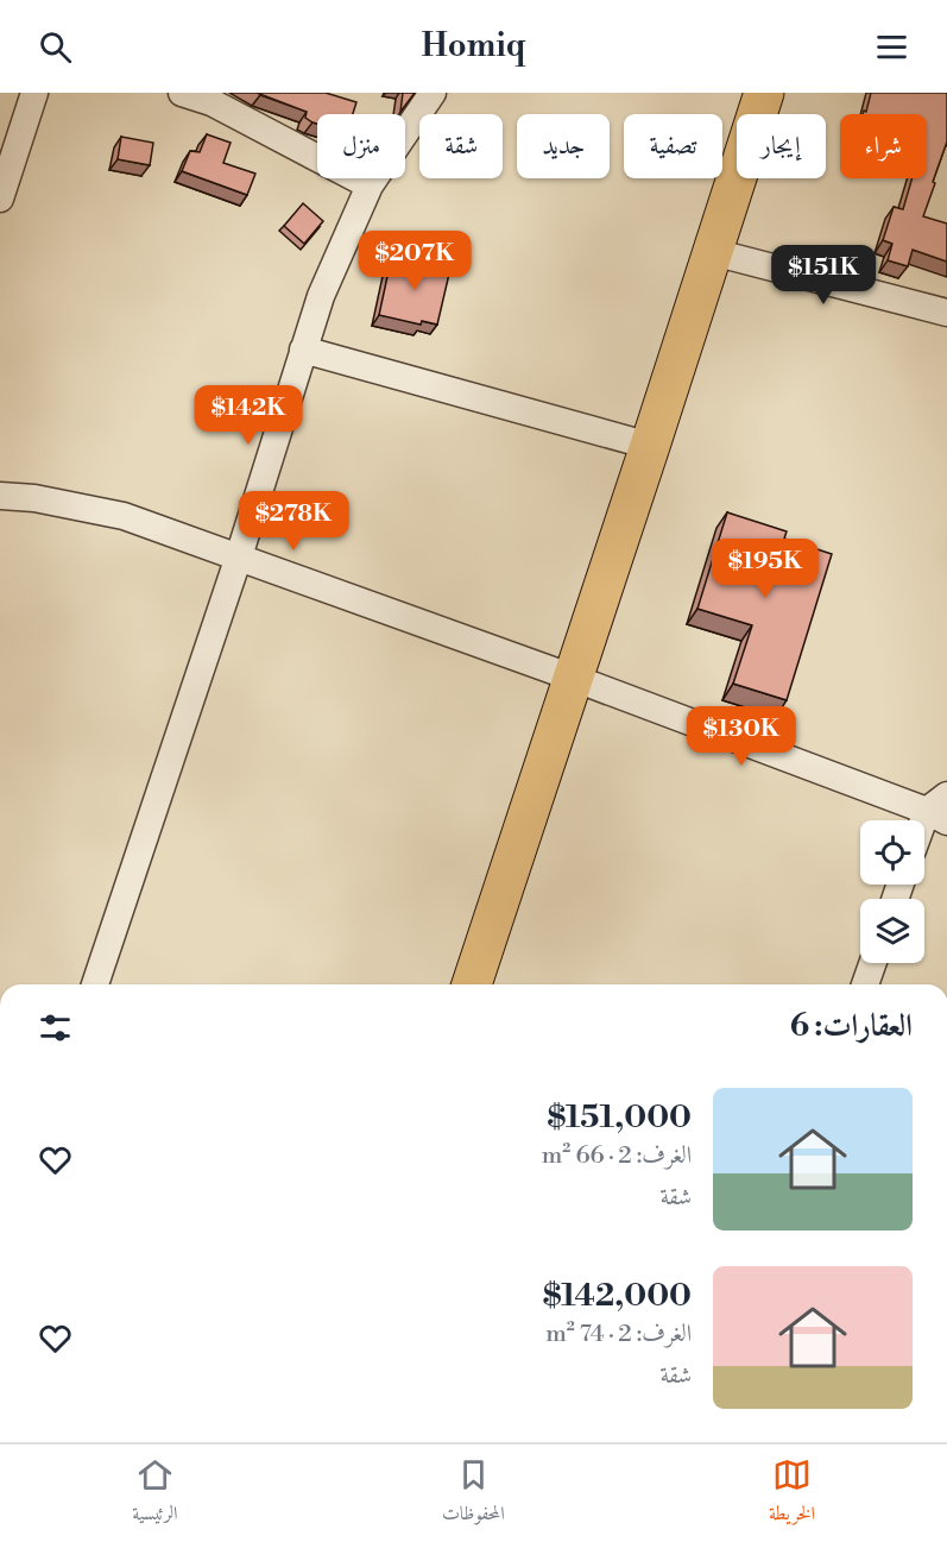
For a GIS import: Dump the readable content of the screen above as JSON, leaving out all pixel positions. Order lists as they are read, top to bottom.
{
  "page": {
    "header": "Homiq",
    "chip": [
      "شراء",
      "إيجار",
      "تصفية",
      "جديد",
      "شقة",
      "منزل"
    ],
    "price": [
      "$207K",
      "$151K",
      "$142K",
      "$278K",
      "$195K",
      "$130K"
    ],
    "heading": "العقارات: 6",
    "list": [
      {
        "name": "$151,000",
        "note": "الغرف: 2 · 66 m² · شقة"
      },
      {
        "name": "$142,000",
        "note": "الغرف: 2 · 74 m² · شقة"
      }
    ],
    "tabs": ["الخريطة", "المحفوظات", "الرئيسية"]
  }
}
